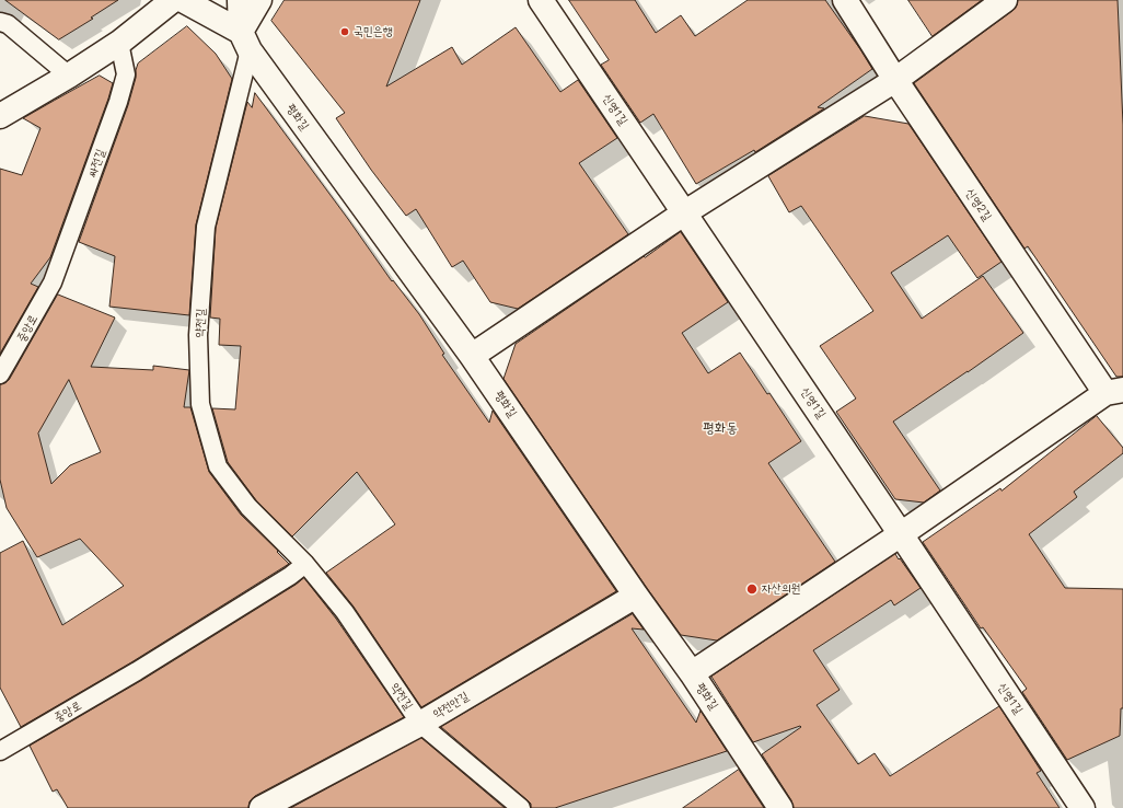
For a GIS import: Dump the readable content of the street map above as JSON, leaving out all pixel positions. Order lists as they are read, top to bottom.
{
  "streets": {
    "street": [
      "신영1길",
      "평화길",
      "신영2길",
      "약전안길"
    ],
    "lane": ["싸전길", "약전길", "중앙로"]
  },
  "crossings": [
    ["평화길", "약전길"],
    ["평화길", "약전안길"],
    ["싸전길", "중앙로"],
    ["약전길", "중앙로"],
    ["약전길", "약전안길"]
  ],
  "districts": ["평화동"],
  "places": ["국민은행", "자산의원"]
}
